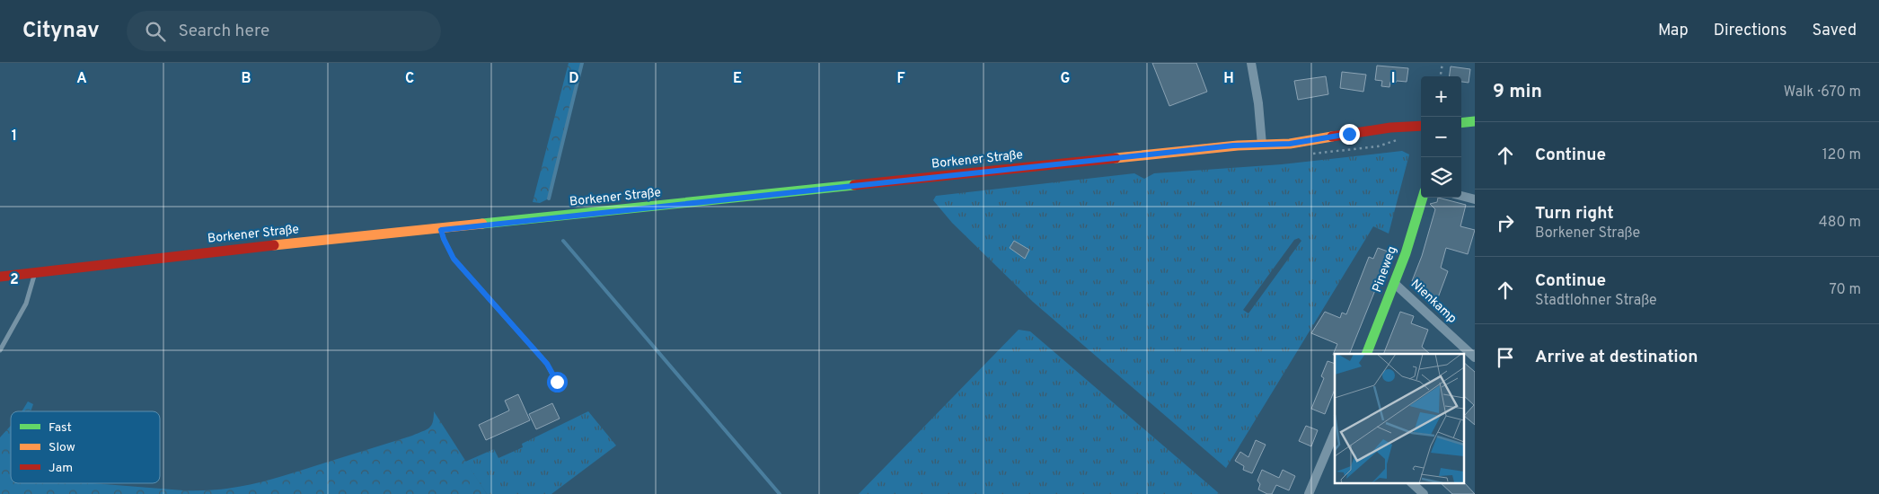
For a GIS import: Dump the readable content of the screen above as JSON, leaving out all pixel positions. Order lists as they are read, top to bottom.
{
  "streets": {
    "main road": ["Borkener Straße", "Pineweg"],
    "street": ["Nienkamp"]
  },
  "crossings": [
    ["Pineweg", "Nienkamp"]
  ],
  "legend": ["Fast", "Slow", "Jam"],
  "page": {
    "header": "Citynav",
    "search": "Search here",
    "nav": ["Map", "Directions", "Saved"],
    "heading": ["9 min", "Walk · 670 m"],
    "map_buttons": ["+", "−"],
    "list": [
      ["Continue", "120 m"],
      ["Turn right", "Borkener Straße", "480 m"],
      ["Continue", "Stadtlohner Straße", "70 m"],
      "Arrive at destination"
    ]
  },
  "grid": {
    "columns": [
      "A",
      "B",
      "C",
      "D",
      "E",
      "F",
      "G",
      "H",
      "I"
    ],
    "rows": ["1", "2"]
  }
}
